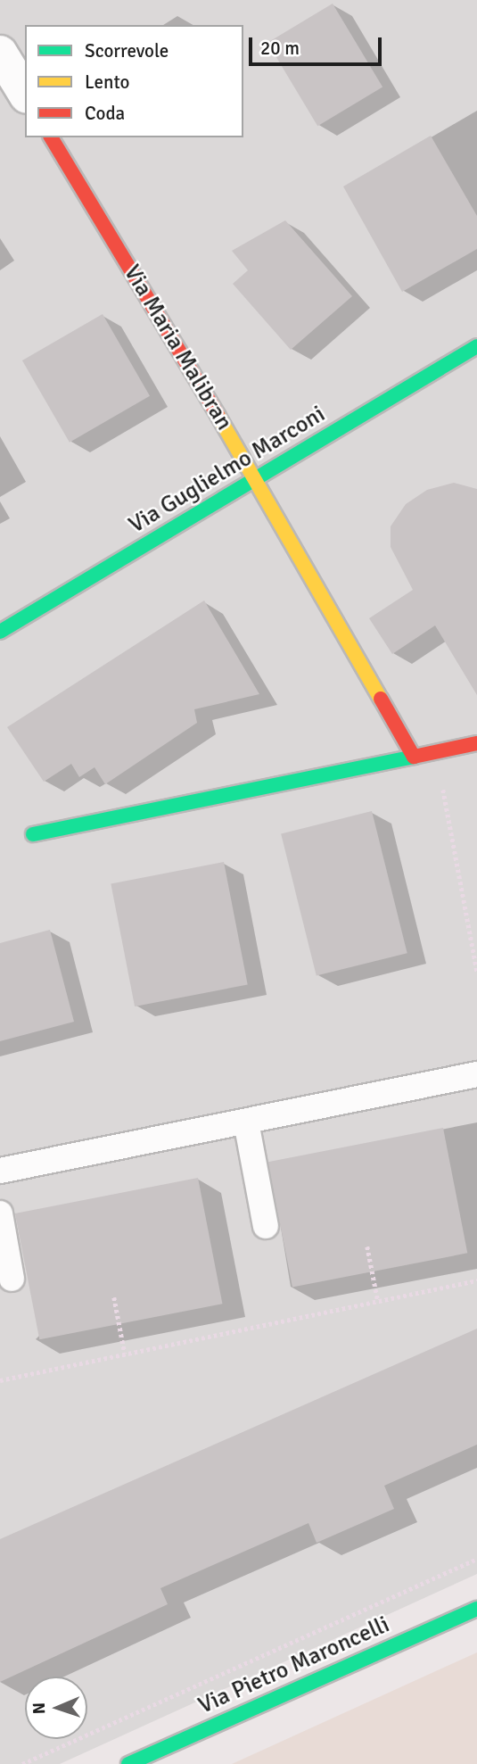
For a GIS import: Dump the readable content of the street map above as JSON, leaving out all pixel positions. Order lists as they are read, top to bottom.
{
  "streets": {
    "street": ["Via Maria Malibran", "Via Guglielmo Marconi", "Via Pietro Maroncelli"]
  },
  "crossings": [
    ["Via Maria Malibran", "Via Guglielmo Marconi"]
  ],
  "legend": ["Scorrevole", "Lento", "Coda"],
  "scale_bar": "20 m",
  "north": "left"
}
